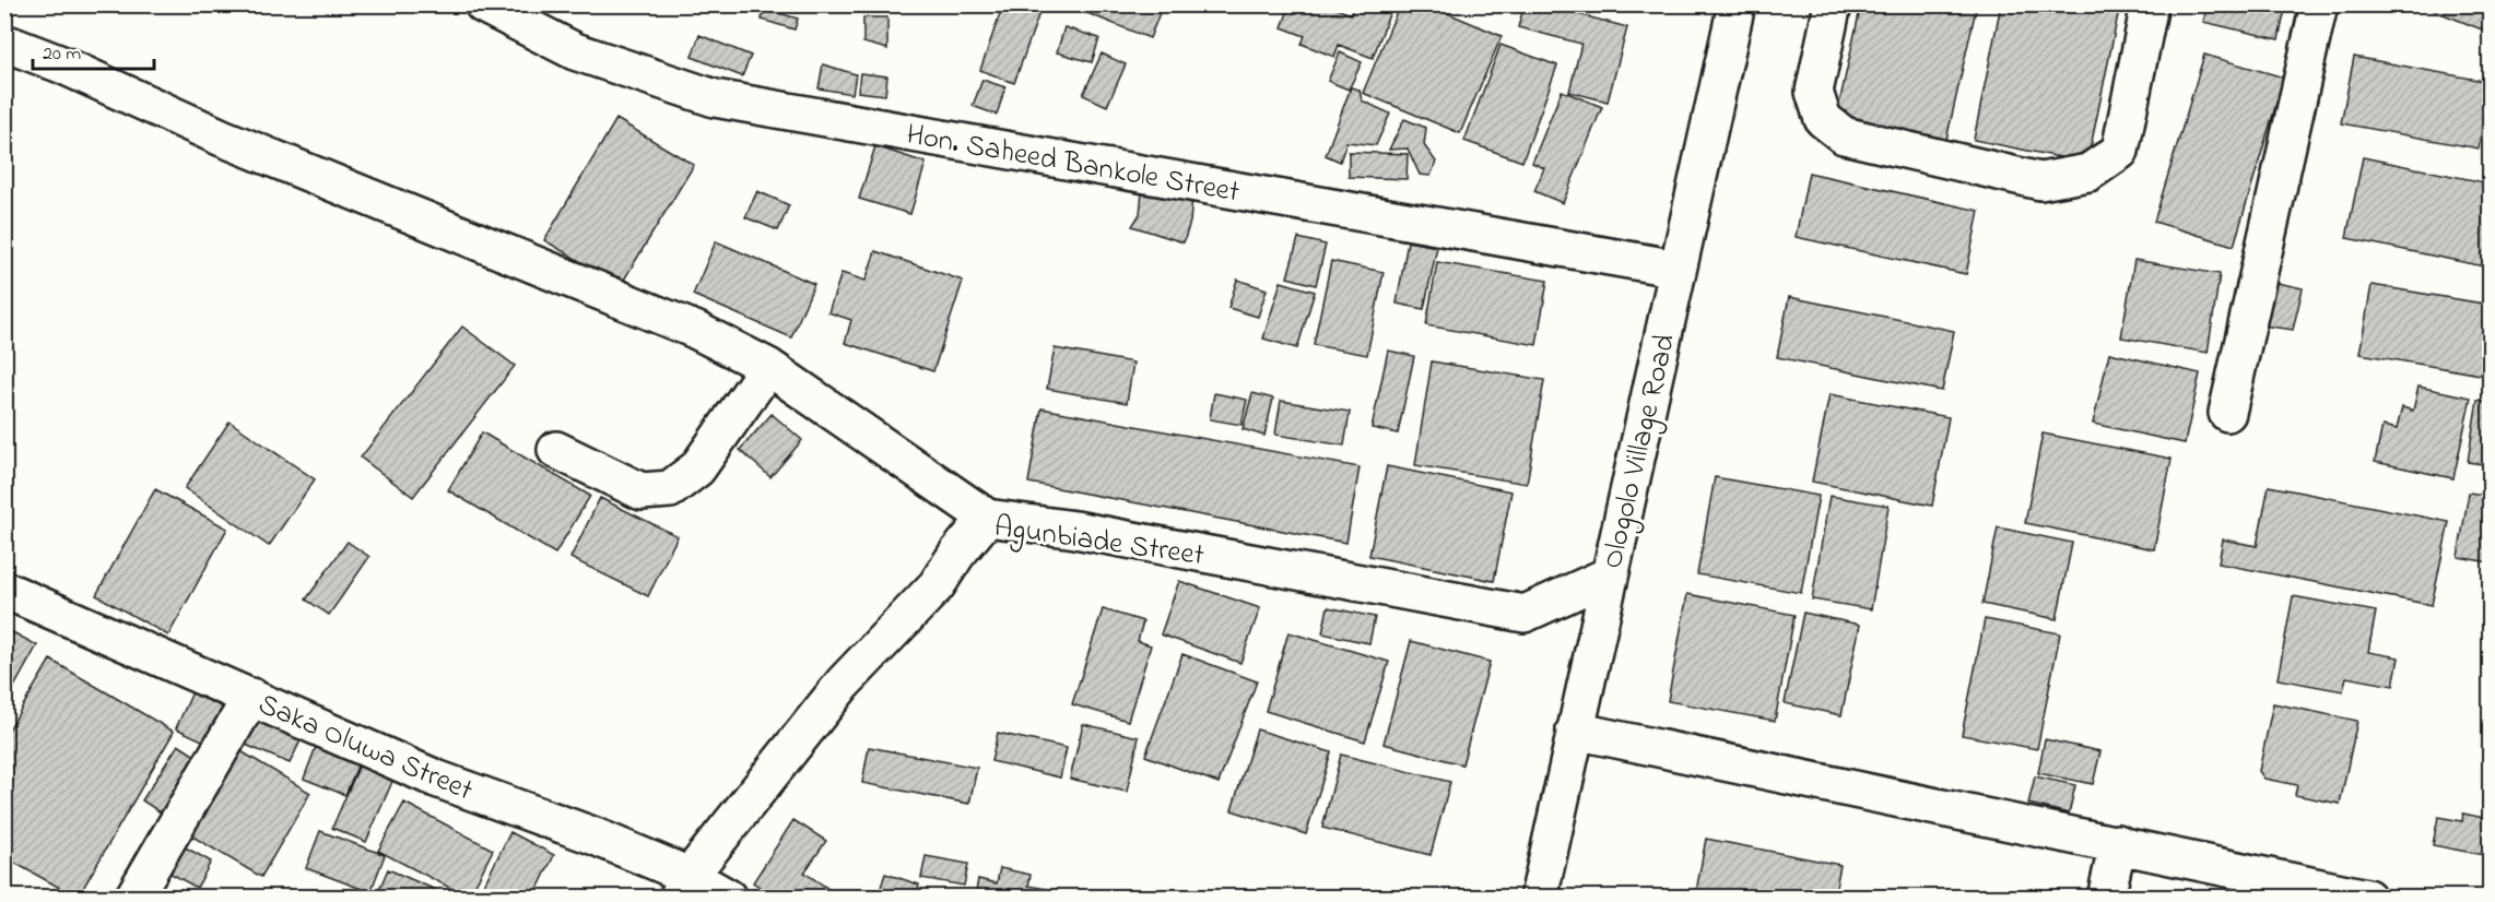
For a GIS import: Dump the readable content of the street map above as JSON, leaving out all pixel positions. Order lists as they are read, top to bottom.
{
  "streets": {
    "street": [
      "Hon. Saheed Bankole Street",
      "Ologolo Village Road",
      "Agunbiade Street",
      "Saka Oluwa Street"
    ]
  },
  "crossings": [
    ["Hon. Saheed Bankole Street", "Ologolo Village Road"],
    ["Ologolo Village Road", "Agunbiade Street"],
    ["Agunbiade Street", "Saka Oluwa Street"]
  ],
  "scale_bar": "20 m"
}
